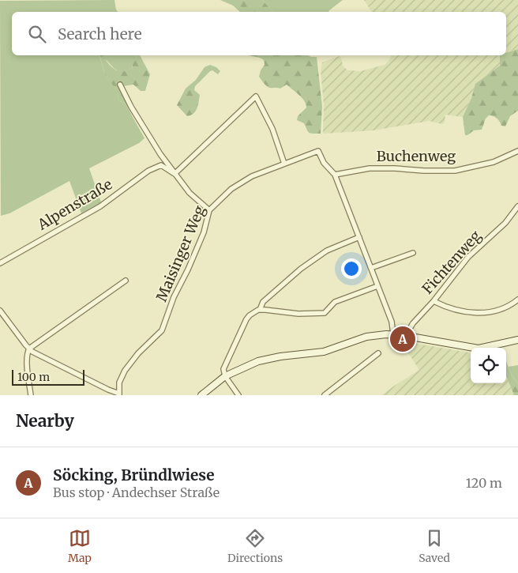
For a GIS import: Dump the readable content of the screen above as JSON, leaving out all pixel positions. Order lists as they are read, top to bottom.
{
  "streets": {
    "street": [
      "Buchenweg",
      "Alpenstraße",
      "Maisinger Weg",
      "Fichtenweg"
    ]
  },
  "crossings": [
    ["Buchenweg", "Maisinger Weg"]
  ],
  "scale_bar": "100 m",
  "page": {
    "search": "Search here",
    "pins": "A",
    "scale": "100 m",
    "heading": "Nearby",
    "list": [
      {
        "mark": "A",
        "name": "Söcking, Bründlwiese",
        "note": "Bus stop · Andechser Straße",
        "value": "120 m"
      }
    ],
    "nav": ["Map", "Directions", "Saved"]
  }
}
